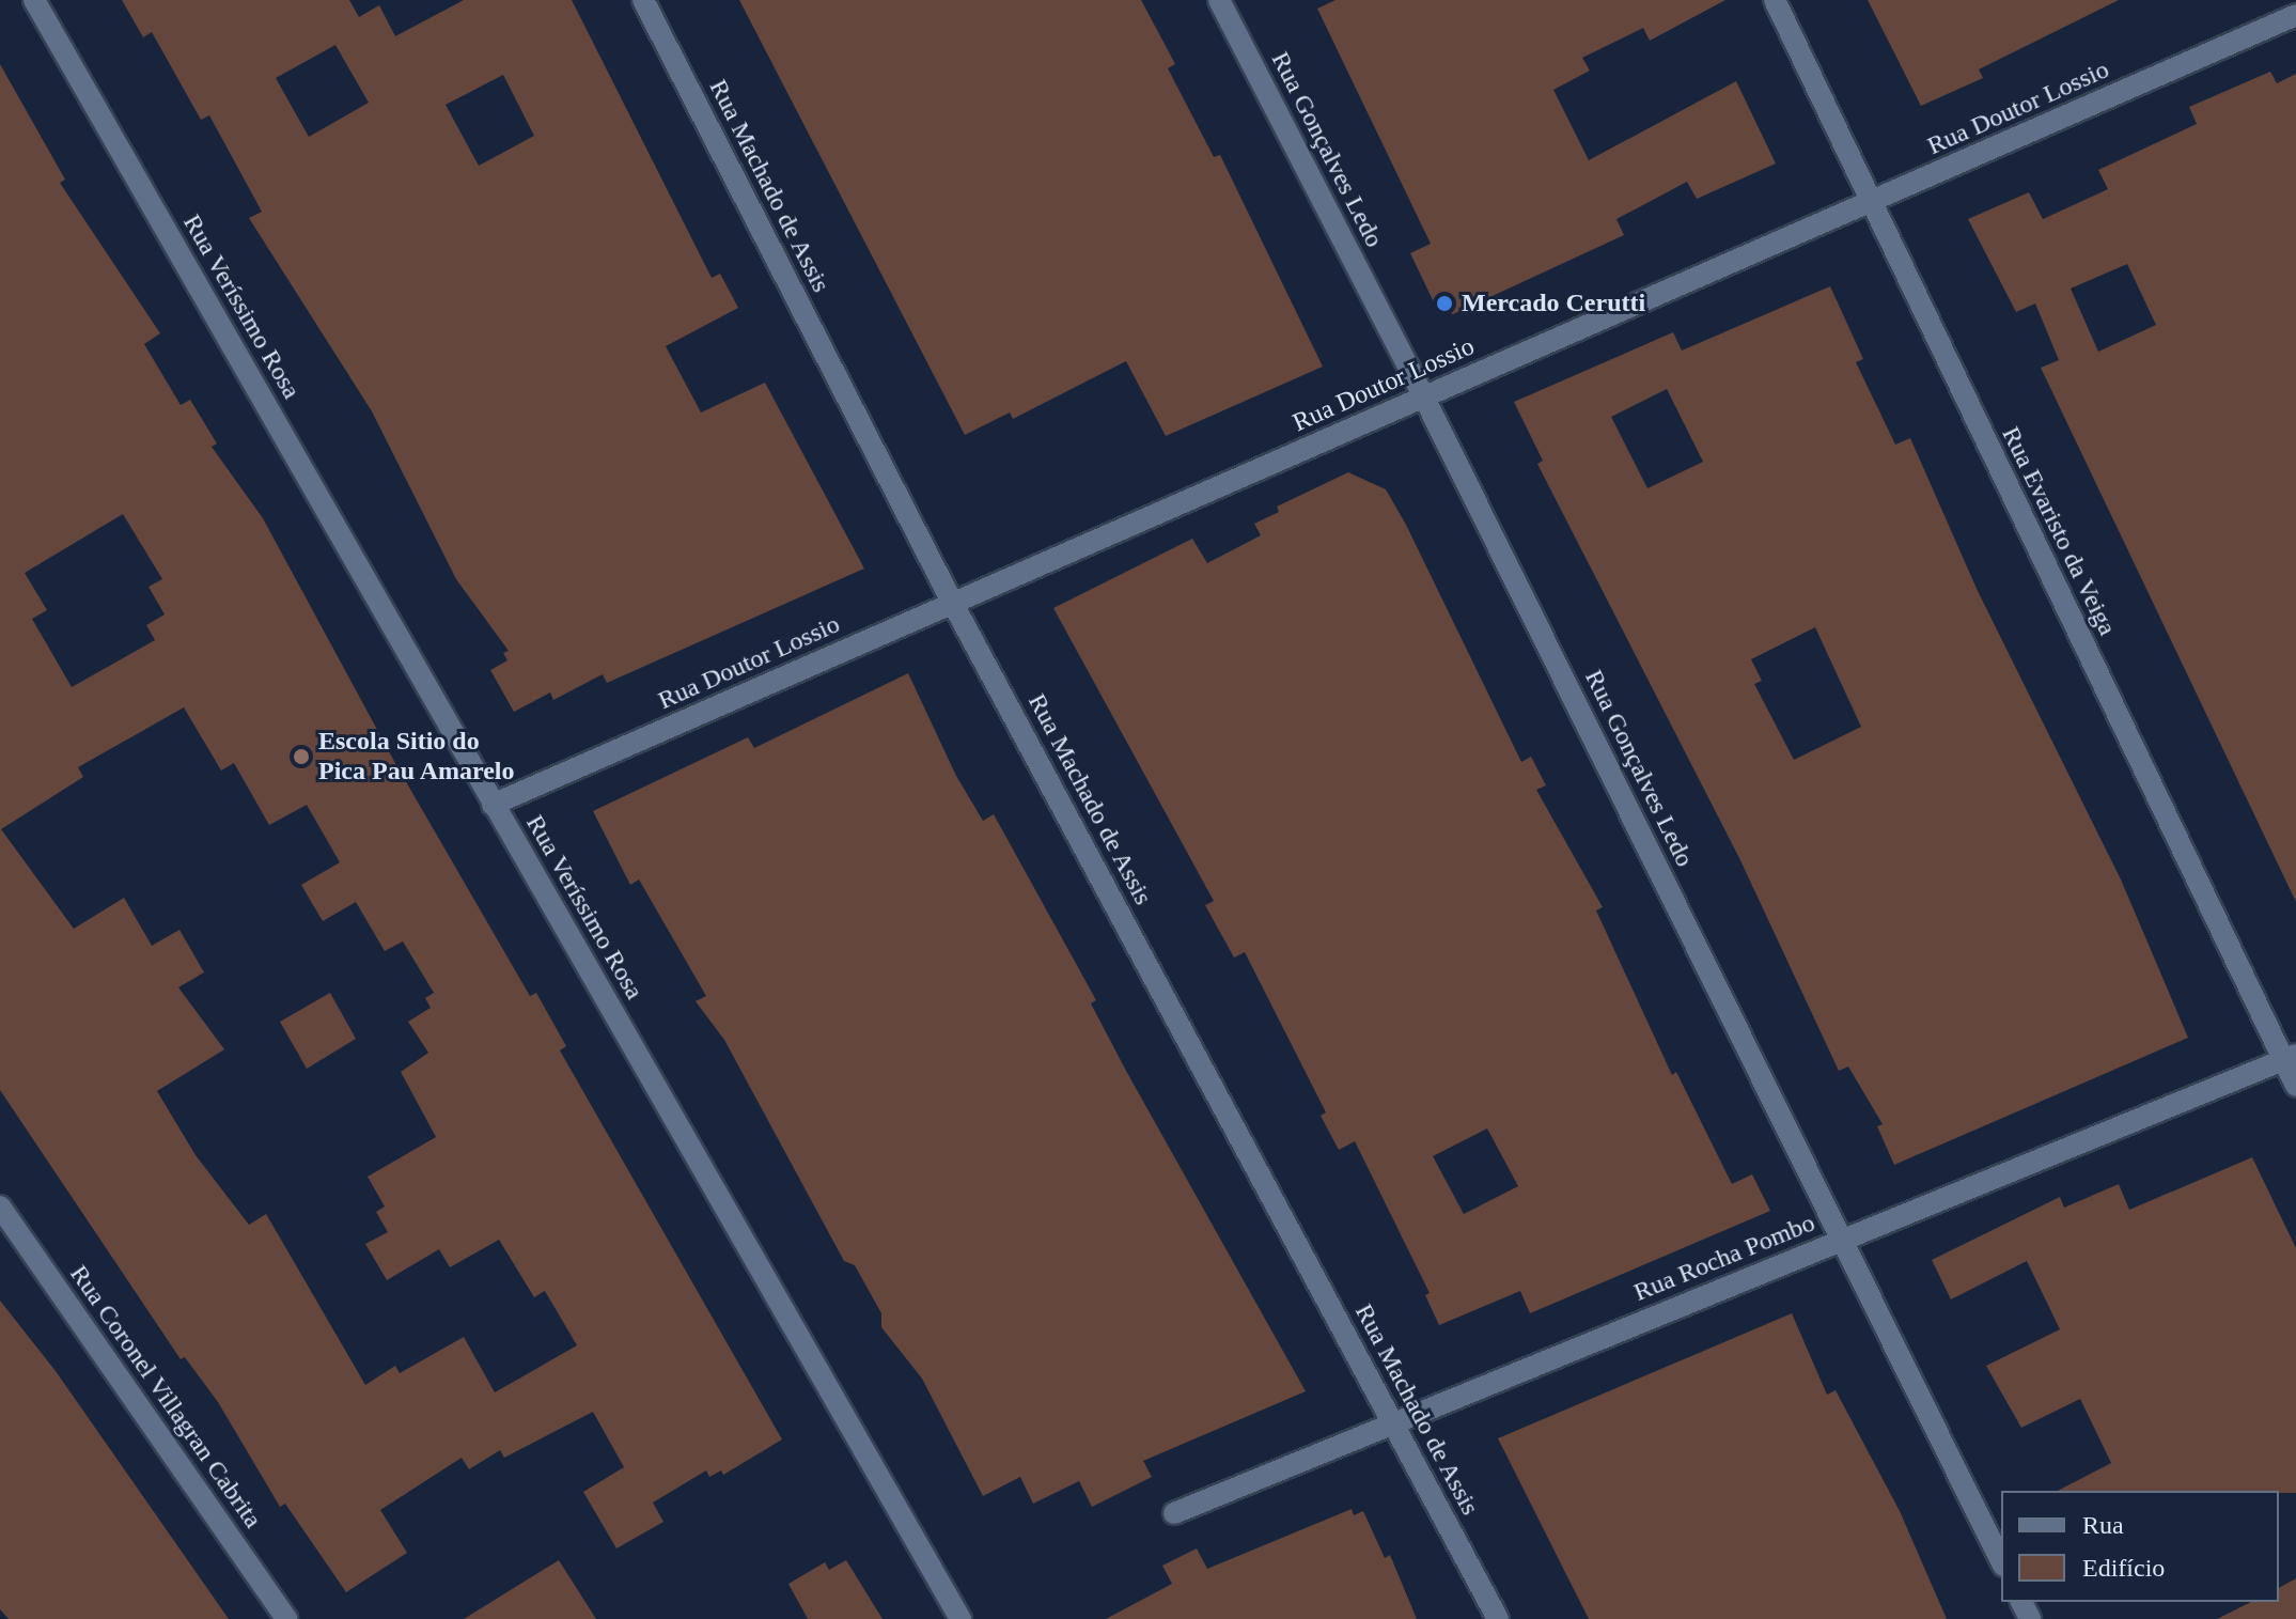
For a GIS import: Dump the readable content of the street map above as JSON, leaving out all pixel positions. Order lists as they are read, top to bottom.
{
  "streets": {
    "street": [
      "Rua Doutor Lossio",
      "Rua Gonçalves Ledo",
      "Rua Machado de Assis",
      "Rua Veríssimo Rosa",
      "Rua Evaristo da Veiga",
      "Rua Rocha Pombo",
      "Rua Coronel Villagran Cabrita"
    ]
  },
  "crossings": [
    ["Rua Doutor Lossio", "Rua Gonçalves Ledo"],
    ["Rua Doutor Lossio", "Rua Machado de Assis"],
    ["Rua Doutor Lossio", "Rua Veríssimo Rosa"],
    ["Rua Doutor Lossio", "Rua Evaristo da Veiga"],
    ["Rua Gonçalves Ledo", "Rua Rocha Pombo"],
    ["Rua Machado de Assis", "Rua Rocha Pombo"],
    ["Rua Evaristo da Veiga", "Rua Rocha Pombo"]
  ],
  "places": ["Mercado Cerutti", "Escola Sitio do Pica Pau Amarelo"],
  "legend": ["Rua", "Edifício"]
}
